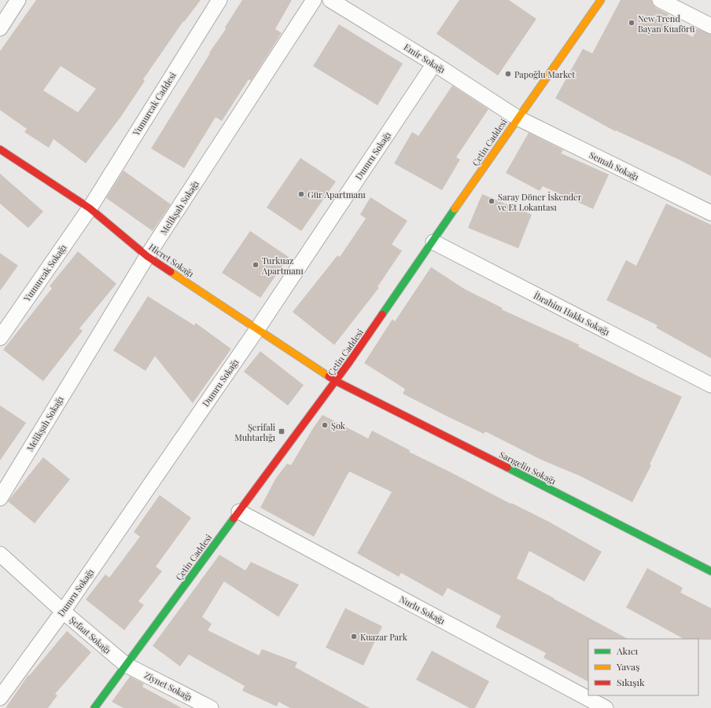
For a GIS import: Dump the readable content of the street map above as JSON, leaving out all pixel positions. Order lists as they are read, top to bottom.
{
  "streets": {
    "street": [
      "Emir Sokağı",
      "Yumurcak Caddesi",
      "Çetin Caddesi",
      "Dumru Sokağı",
      "Semah Sokağı",
      "Melikşah Sokağı",
      "Hicret Sokağı",
      "Yumurcak Sokağı",
      "İbrahim Hakkı Sokağı",
      "Sarıgelin Sokağı",
      "Nurlu Sokağı",
      "Şefaat Sokağı",
      "Ziynet Sokağı"
    ]
  },
  "crossings": [
    ["Emir Sokağı", "Çetin Caddesi"],
    ["Emir Sokağı", "Dumru Sokağı"],
    ["Emir Sokağı", "Semah Sokağı"],
    ["Yumurcak Caddesi", "Hicret Sokağı"],
    ["Yumurcak Caddesi", "Yumurcak Sokağı"],
    ["Çetin Caddesi", "Semah Sokağı"],
    ["Çetin Caddesi", "Hicret Sokağı"],
    ["Çetin Caddesi", "İbrahim Hakkı Sokağı"],
    ["Çetin Caddesi", "Sarıgelin Sokağı"],
    ["Çetin Caddesi", "Nurlu Sokağı"],
    ["Çetin Caddesi", "Şefaat Sokağı"],
    ["Çetin Caddesi", "Ziynet Sokağı"],
    ["Dumru Sokağı", "Hicret Sokağı"],
    ["Dumru Sokağı", "Şefaat Sokağı"],
    ["Melikşah Sokağı", "Hicret Sokağı"],
    ["Hicret Sokağı", "Yumurcak Sokağı"],
    ["Hicret Sokağı", "Sarıgelin Sokağı"],
    ["Şefaat Sokağı", "Ziynet Sokağı"]
  ],
  "places": {
    "other": [
      "New Trend Bayan Kuaförü",
      "Papoğlu Market",
      "Gür Apartmanı",
      "Saray Döner İskender ve Et Lokantası",
      "Turkuaz Apartmanı",
      "Şok",
      "Kuazar Park"
    ],
    "transit": ["Şerifali Muhtarlığı"]
  },
  "legend": ["Akıcı", "Yavaş", "Sıkışık"]
}
